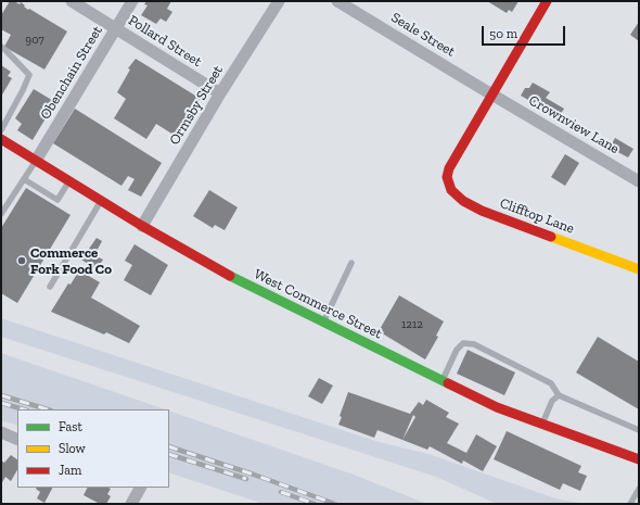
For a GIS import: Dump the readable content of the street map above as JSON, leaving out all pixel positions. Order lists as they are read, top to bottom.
{
  "streets": {
    "street": [
      "Seale Street",
      "Pollard Street",
      "Obenchain Street",
      "Ormsby Street",
      "Crownview Lane",
      "Clifftop Lane",
      "West Commerce Street"
    ]
  },
  "crossings": [
    ["Seale Street", "Crownview Lane"],
    ["Seale Street", "Clifftop Lane"],
    ["Pollard Street", "Obenchain Street"],
    ["Pollard Street", "Ormsby Street"],
    ["Obenchain Street", "West Commerce Street"],
    ["Ormsby Street", "West Commerce Street"],
    ["Crownview Lane", "Clifftop Lane"]
  ],
  "places": ["Commerce Fork Food Co"],
  "house_numbers": ["907", "1212"],
  "legend": ["Fast", "Slow", "Jam"],
  "scale_bar": "50 m"
}
